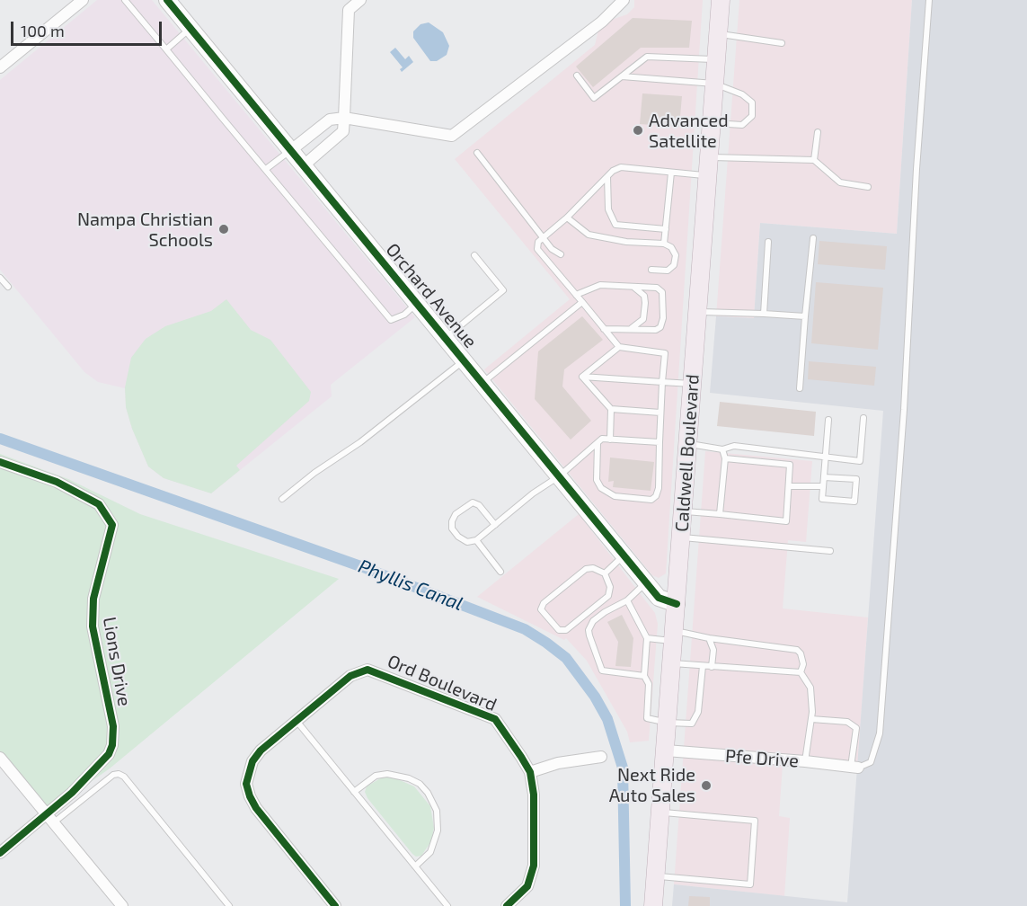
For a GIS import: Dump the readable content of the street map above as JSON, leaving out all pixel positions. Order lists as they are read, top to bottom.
{
  "streets": {
    "main road": ["Caldwell Boulevard"],
    "street": [
      "Orchard Avenue",
      "Lions Drive",
      "Ord Boulevard",
      "Pfe Drive"
    ]
  },
  "crossings": [
    ["Orchard Avenue", "Caldwell Boulevard"],
    ["Caldwell Boulevard", "Pfe Drive"]
  ],
  "water": ["Phyllis Canal"],
  "places": ["Advanced Satellite", "Nampa Christian Schools", "Next Ride Auto Sales"],
  "scale_bar": "100 m"
}
